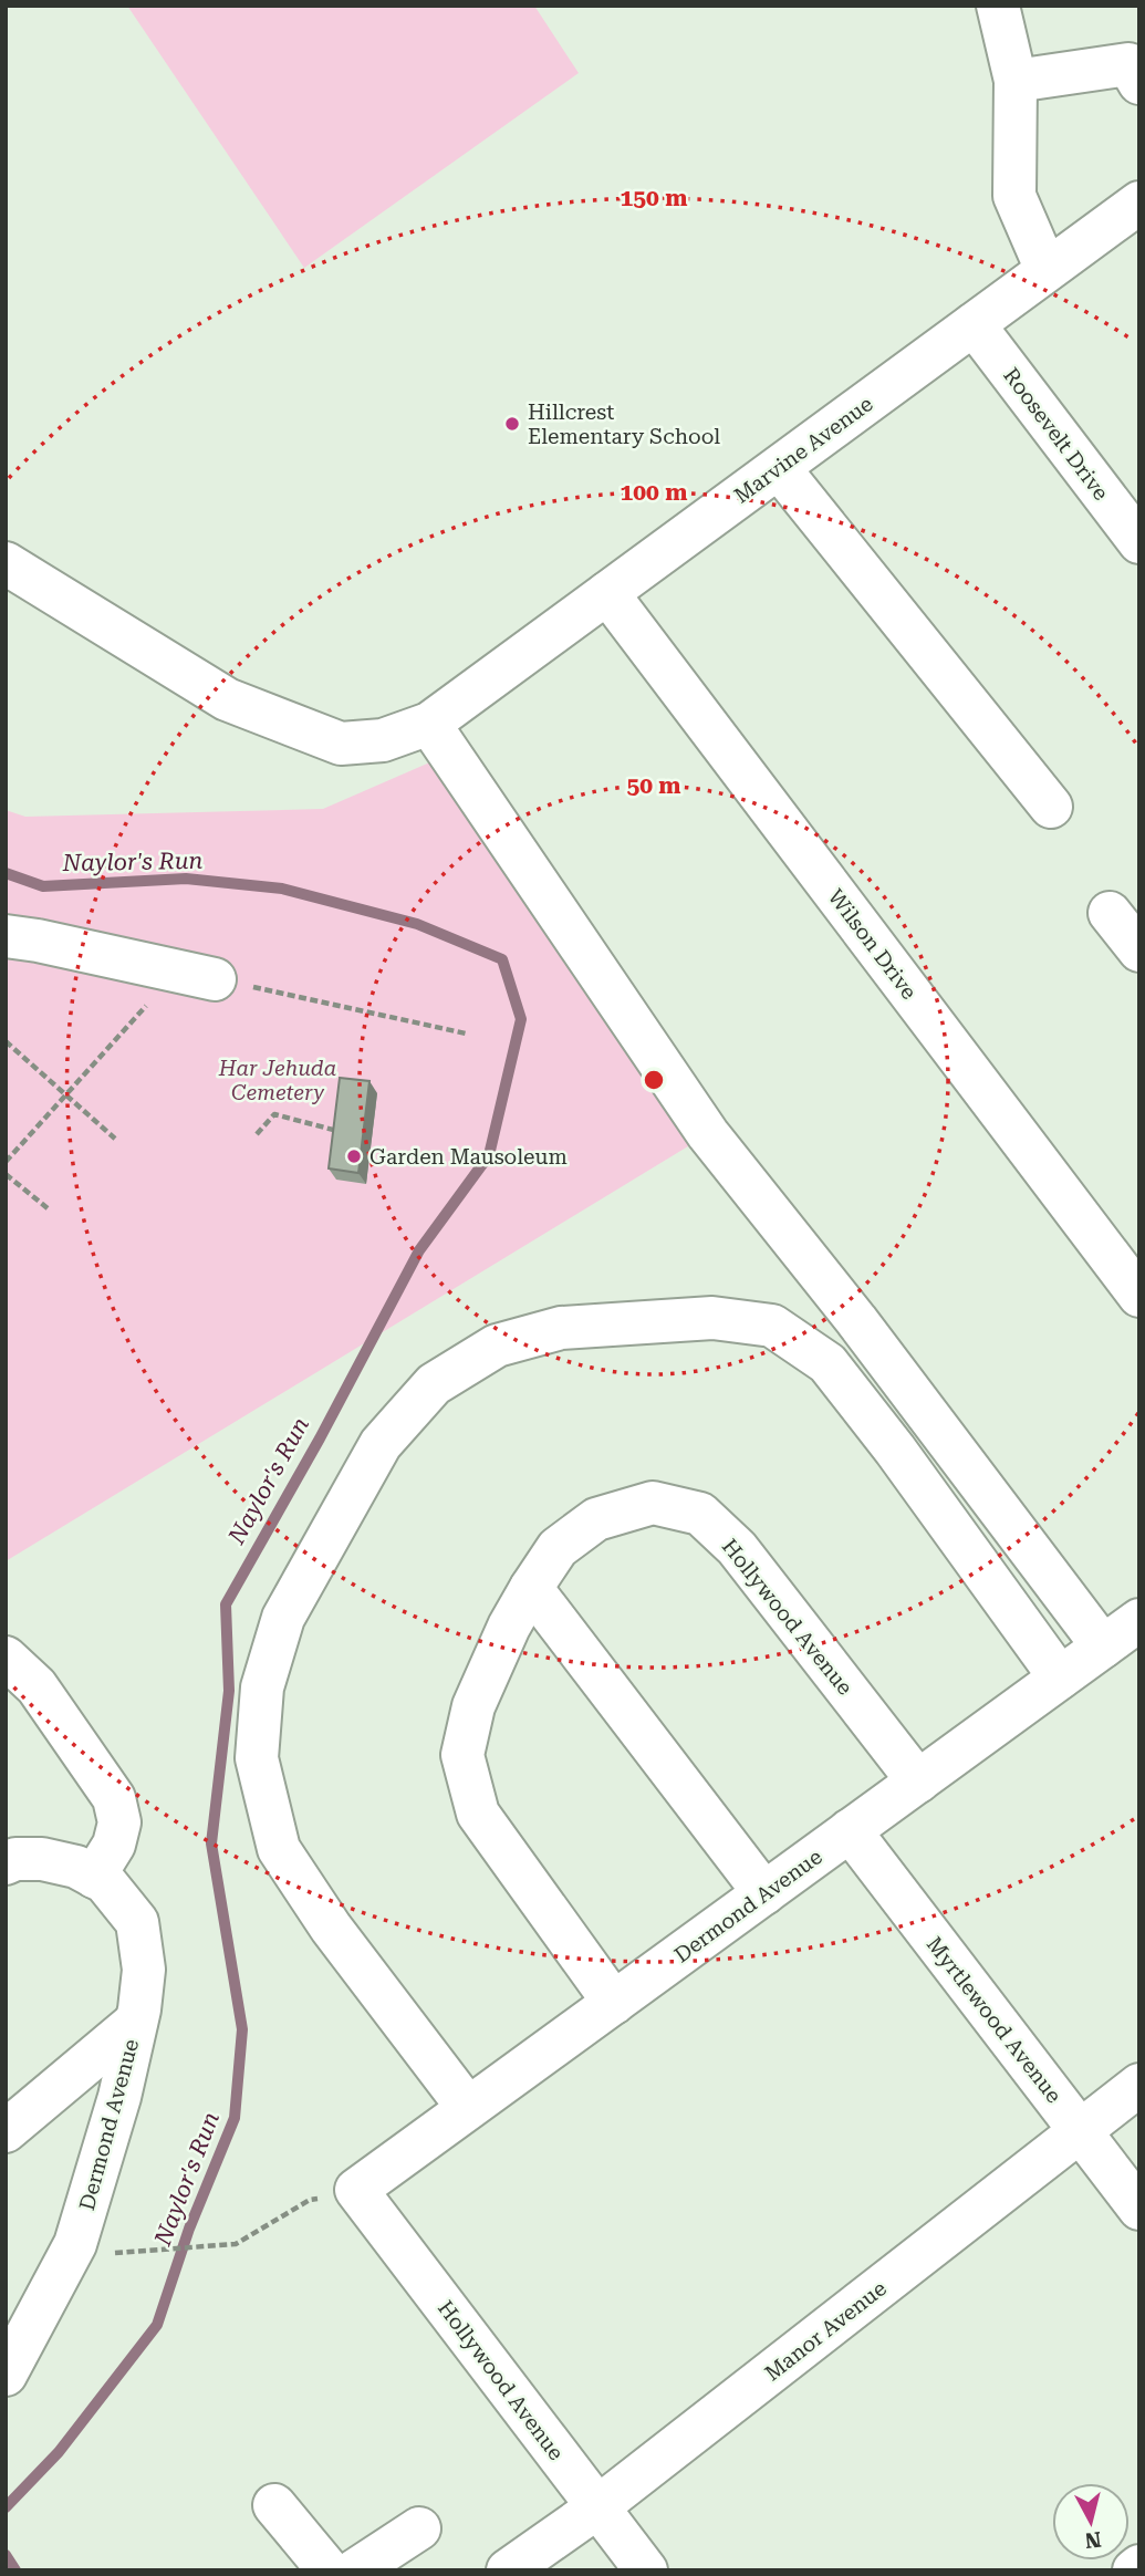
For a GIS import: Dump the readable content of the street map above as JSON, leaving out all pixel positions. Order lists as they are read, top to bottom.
{
  "streets": {
    "street": [
      "Roosevelt Drive",
      "Marvine Avenue",
      "Wilson Drive",
      "Hollywood Avenue",
      "Dermond Avenue",
      "Myrtlewood Avenue",
      "Manor Avenue"
    ]
  },
  "crossings": [
    ["Roosevelt Drive", "Marvine Avenue"],
    ["Marvine Avenue", "Wilson Drive"],
    ["Hollywood Avenue", "Dermond Avenue"],
    ["Hollywood Avenue", "Manor Avenue"],
    ["Dermond Avenue", "Myrtlewood Avenue"],
    ["Myrtlewood Avenue", "Manor Avenue"]
  ],
  "water": ["Naylor's Run"],
  "parks": ["Har Jehuda Cemetery"],
  "places": ["Hillcrest Elementary School", "Garden Mausoleum"],
  "north": "bottom",
  "rings": ["150 m", "100 m", "50 m"]
}
